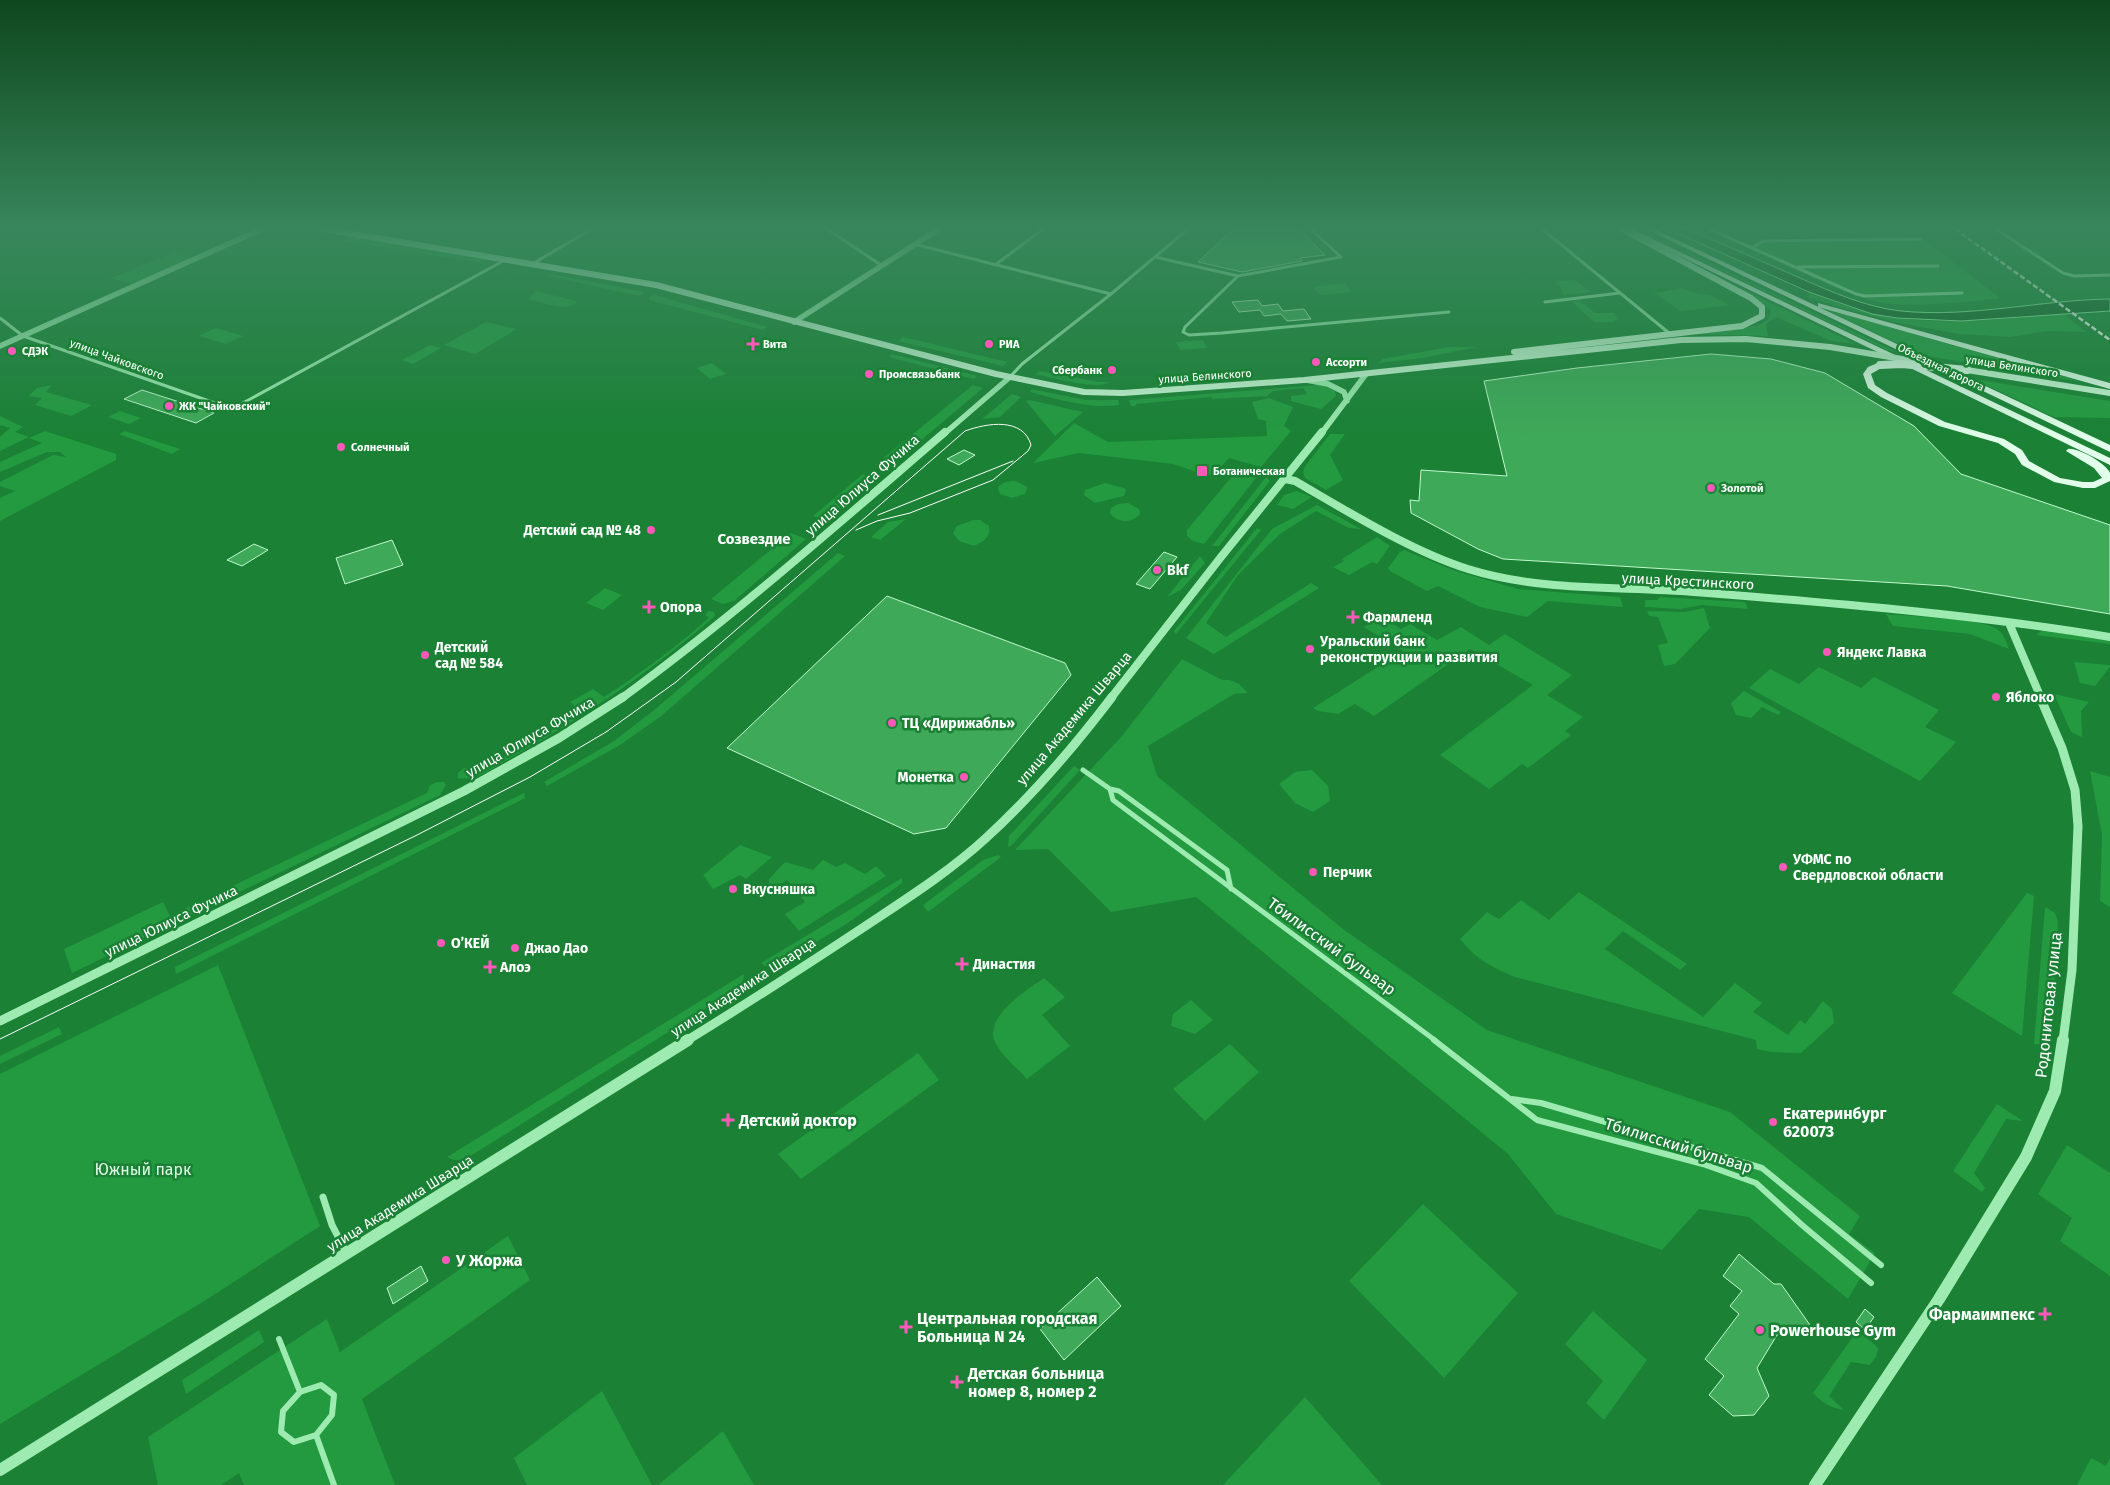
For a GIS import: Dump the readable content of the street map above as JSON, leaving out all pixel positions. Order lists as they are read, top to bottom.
{
  "streets": {
    "main road": ["улица Белинского", "Объездная дорога"],
    "street": [
      "улица Чайковского",
      "улица Юлиуса Фучика",
      "улица Крестинского",
      "улица Академика Шварца",
      "Тбилисский бульвар",
      "Родонитовая улица"
    ]
  },
  "crossings": [
    ["улица Белинского", "улица Юлиуса Фучика"],
    ["улица Белинского", "улица Академика Шварца"],
    ["улица Крестинского", "улица Академика Шварца"],
    ["улица Крестинского", "Родонитовая улица"]
  ],
  "districts": ["Созвездие"],
  "parks": ["Южный парк"],
  "places": {
    "health": [
      "Вита",
      "Опора",
      "Фармленд",
      "Династия",
      "Алоэ",
      "Детский доктор",
      "Фармаимпекс",
      "Центральная городская Больница N 24",
      "Детская больница номер 8, номер 2"
    ],
    "other": [
      "РИА",
      "СДЭК",
      "Ассорти",
      "Сбербанк",
      "Промсвязьбанк",
      "ЖК \"Чайковский\"",
      "Солнечный",
      "Золотой",
      "Детский сад № 48",
      "Bkf",
      "Уральский банк реконструкции и развития",
      "Яндекс Лавка",
      "Детский сад № 584",
      "Яблоко",
      "ТЦ «Дирижабль»",
      "Монетка",
      "УФМС по Свердловской области",
      "Перчик",
      "Вкусняшка",
      "О’КЕЙ",
      "Джао Дао",
      "Екатеринбург 620073",
      "У Жоржа",
      "Powerhouse Gym"
    ],
    "transit": ["Ботаническая"]
  }
}
